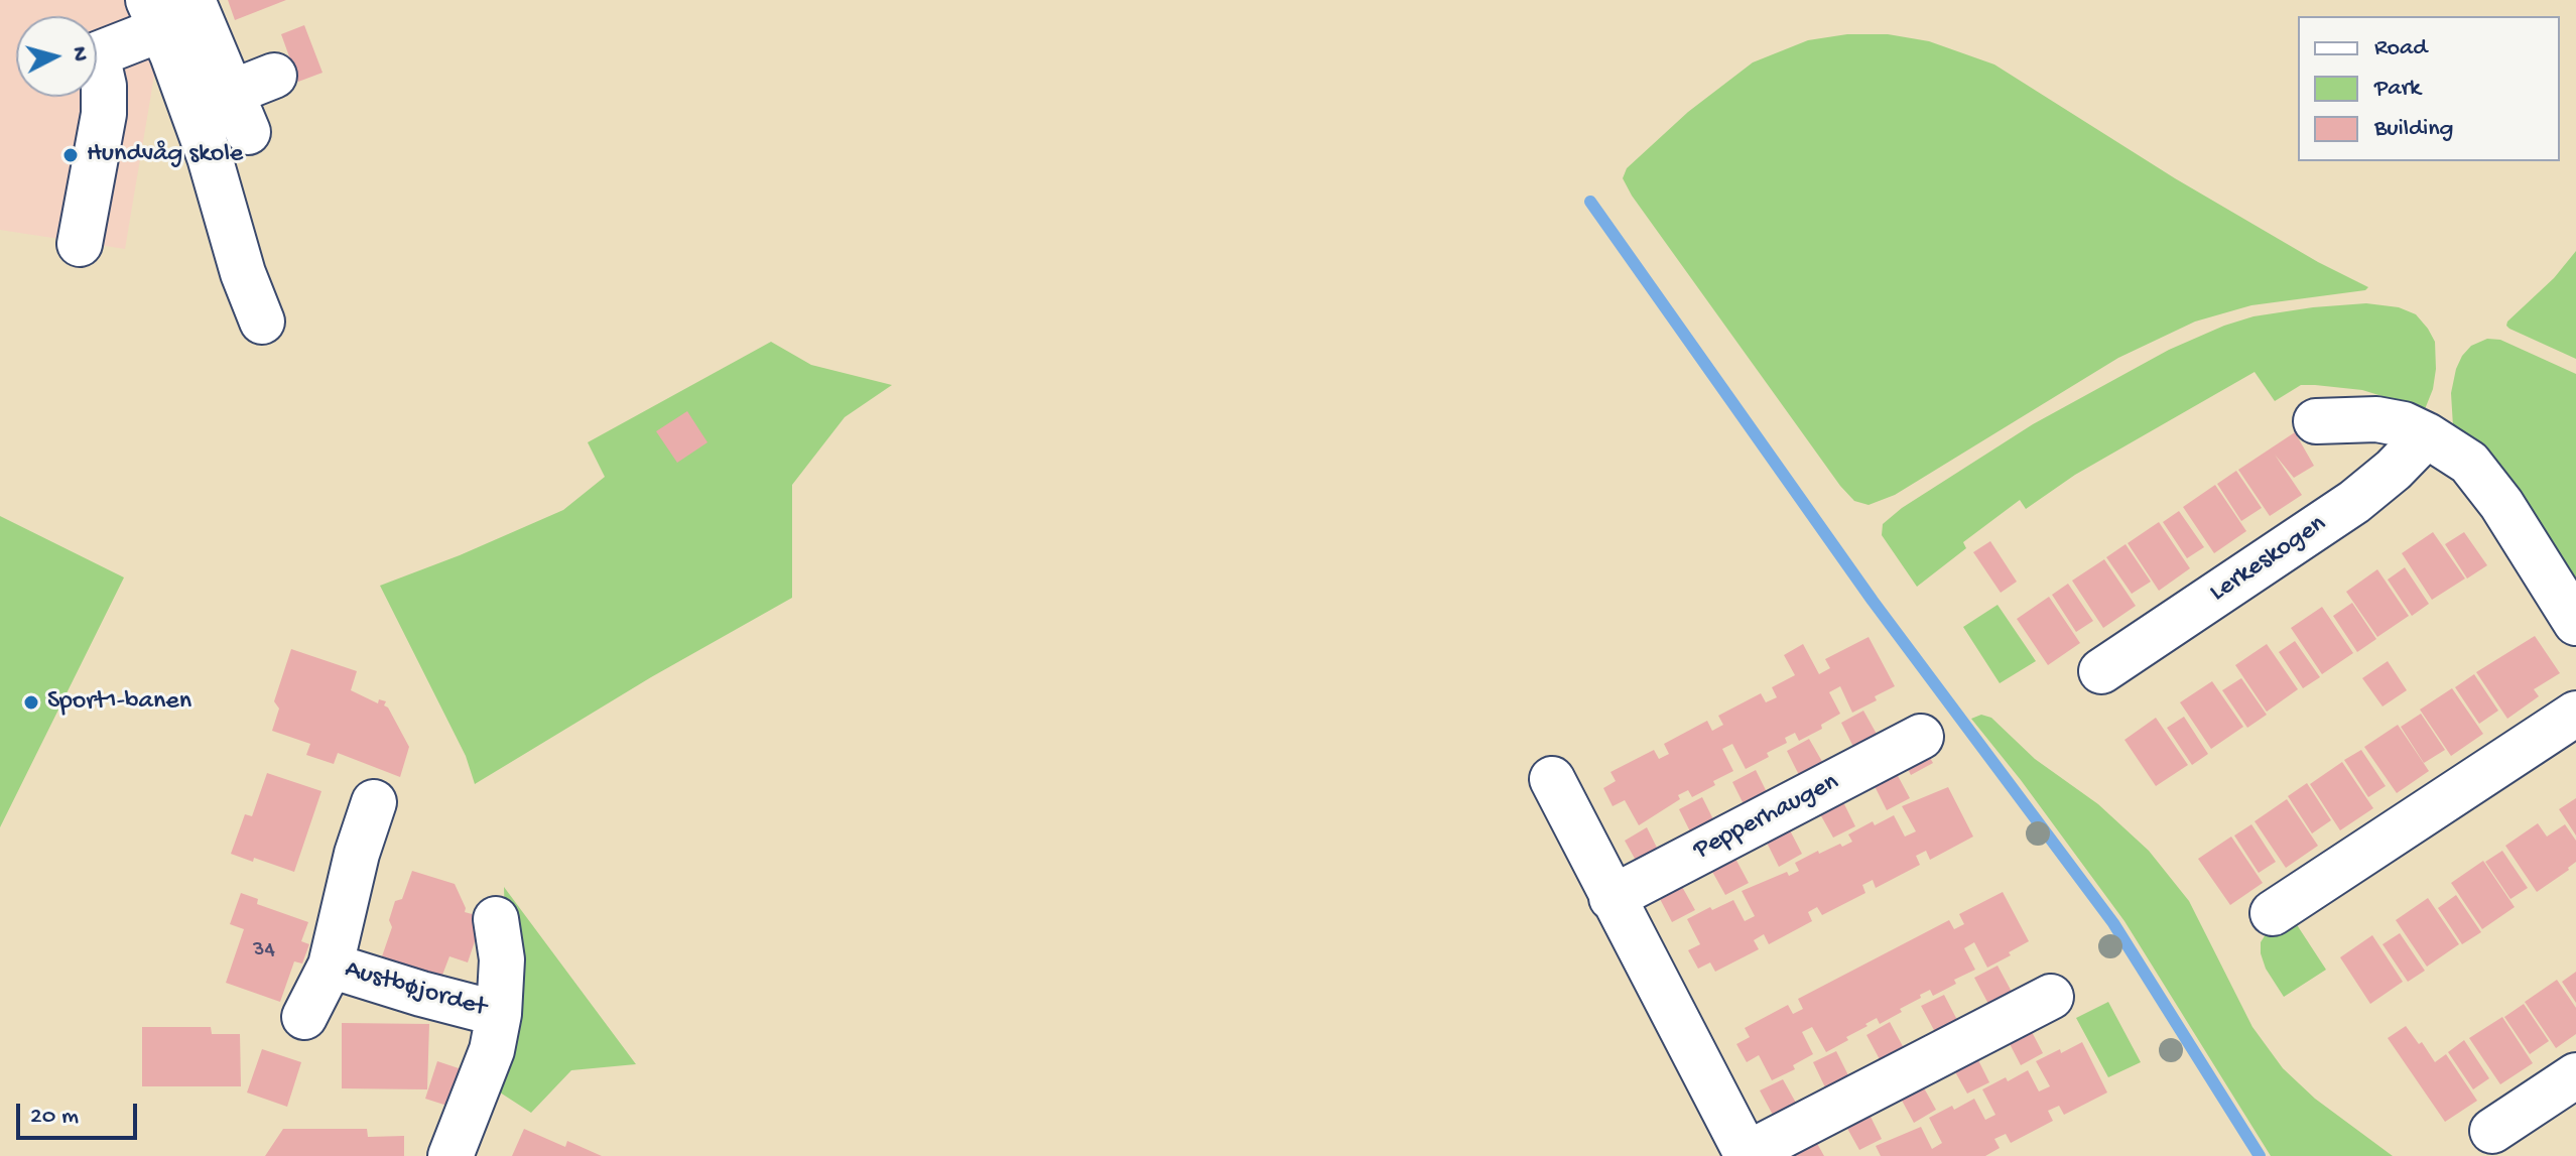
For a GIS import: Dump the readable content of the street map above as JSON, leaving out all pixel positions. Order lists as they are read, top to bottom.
{
  "streets": {
    "street": ["Lerkeskogen", "Pepperhaugen", "Austbøjordet"]
  },
  "places": ["Hundvåg skole", "Sport1-banen"],
  "house_numbers": ["34"],
  "legend": ["Road", "Park", "Building"],
  "scale_bar": "20 m",
  "north": "right"
}
